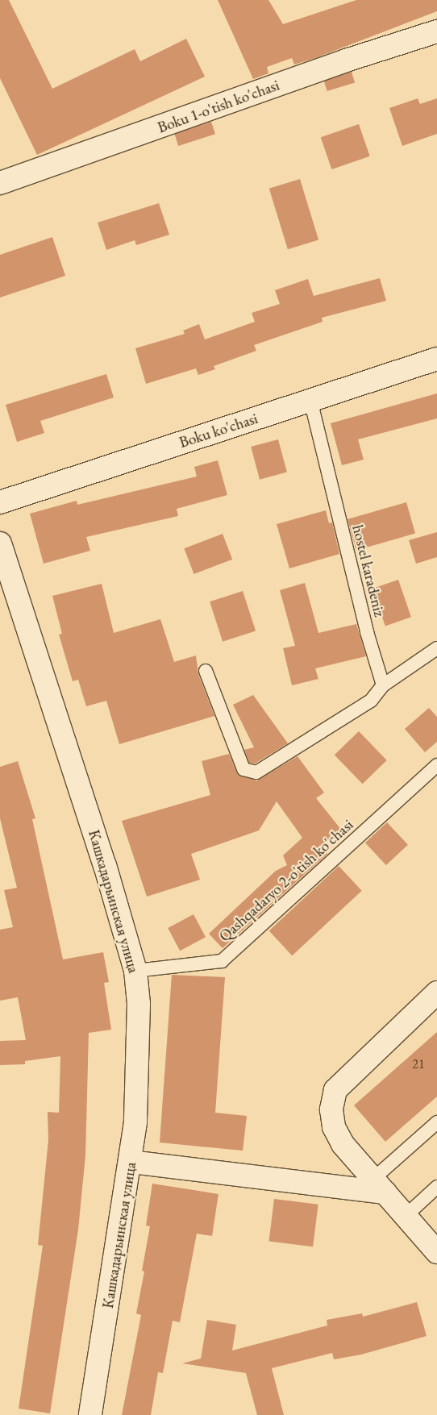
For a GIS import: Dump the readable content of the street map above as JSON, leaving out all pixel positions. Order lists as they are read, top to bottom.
{
  "streets": {
    "street": ["Boku 1-o'tish ko'chasi", "Boku ko'chasi", "Кашкадарьинская улица"],
    "lane": ["hostel karadeniz", "Qashqadaryo 2-o'tish ko'chasi"]
  },
  "crossings": [
    ["Boku ko'chasi", "hostel karadeniz"],
    ["Qashqadaryo 2-o'tish ko'chasi", "Кашкадарьинская улица"]
  ],
  "house_numbers": ["21"]
}
